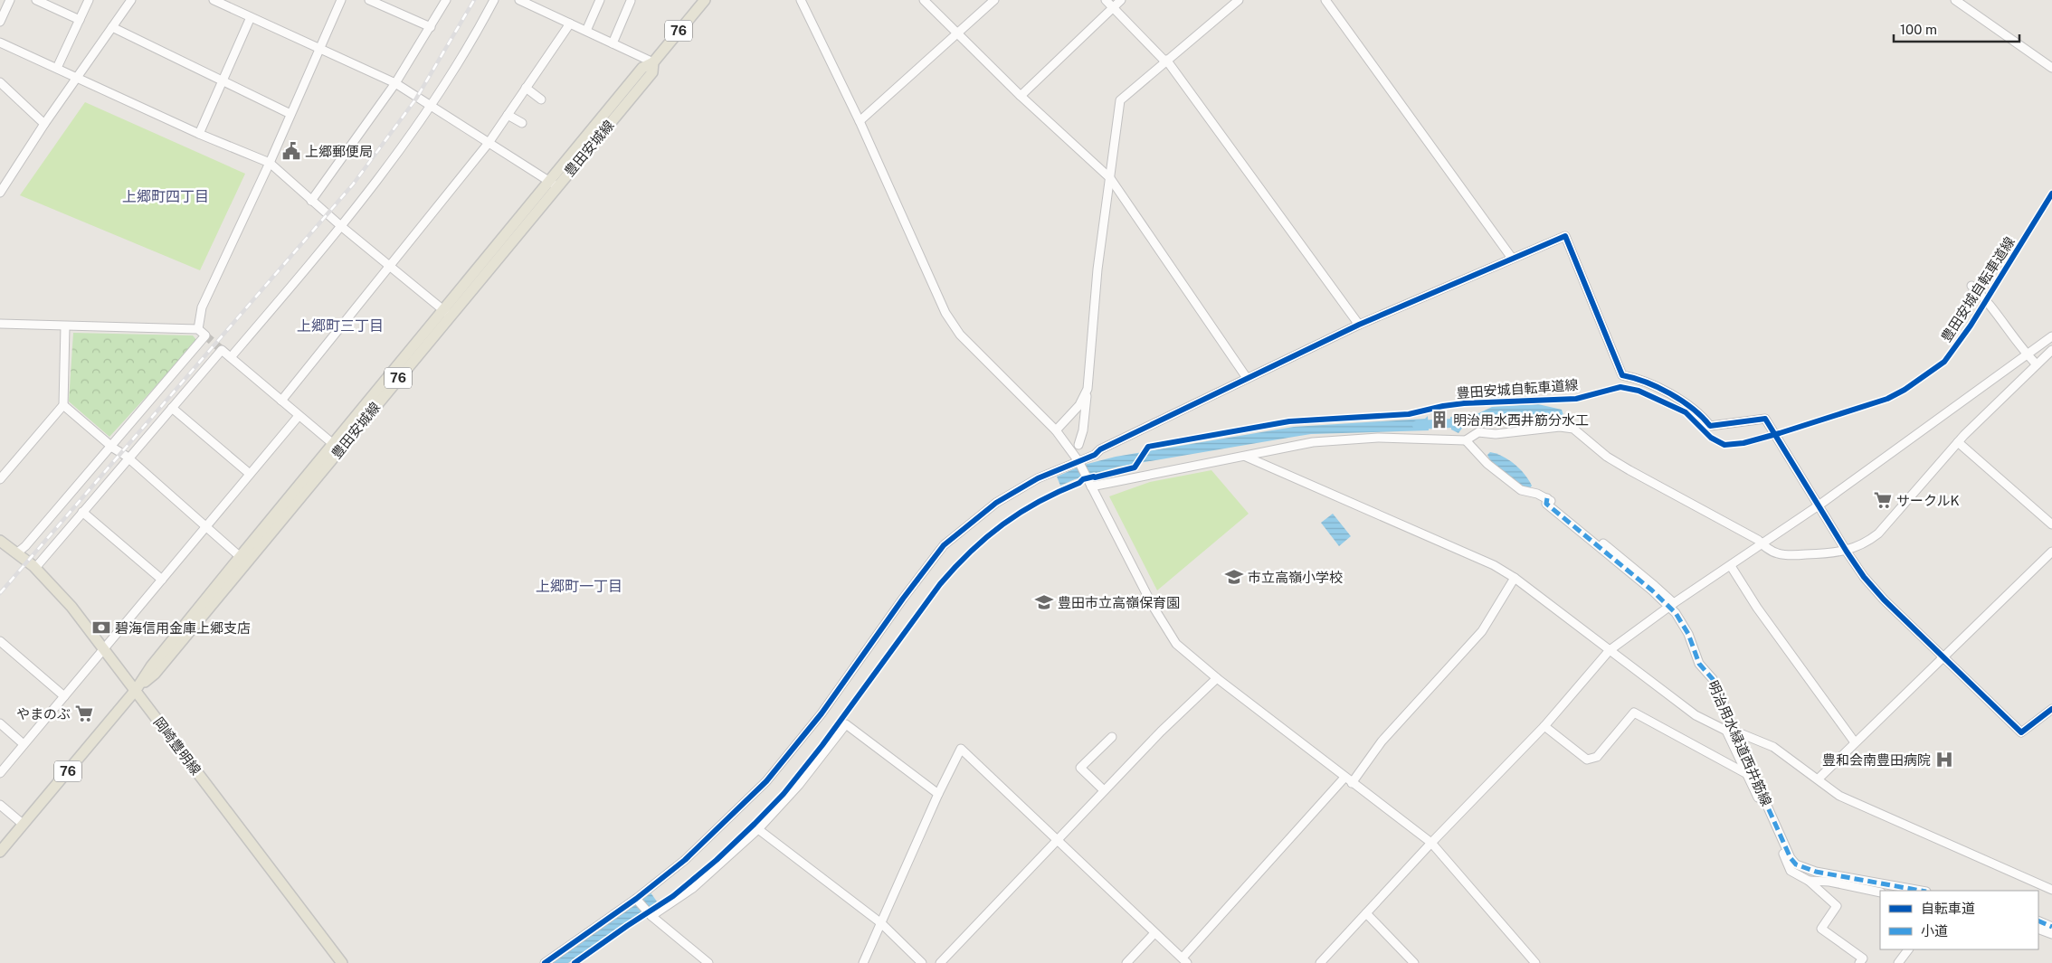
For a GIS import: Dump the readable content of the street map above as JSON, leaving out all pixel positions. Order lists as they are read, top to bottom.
{
  "streets": {
    "main road": ["76", "豊田安城線", "岡崎豊明線"],
    "street": ["明治用水緑道西井筋線"],
    "cycle path": ["豊田安城自転車道線"]
  },
  "crossings": [
    ["豊田安城線", "岡崎豊明線"]
  ],
  "districts": ["上郷町四丁目", "上郷町三丁目", "上郷町一丁目"],
  "places": {
    "public building": ["上郷郵便局"],
    "building": ["明治用水西井筋分水工"],
    "supermarket": ["サークルK", "やまのぶ"],
    "school or university": ["市立高嶺小学校", "豊田市立高嶺保育園"],
    "bank": ["碧海信用金庫上郷支店"],
    "hospital": ["豊和会南豊田病院"]
  },
  "legend": ["自転車道", "小道"],
  "scale_bar": "100 m"
}
